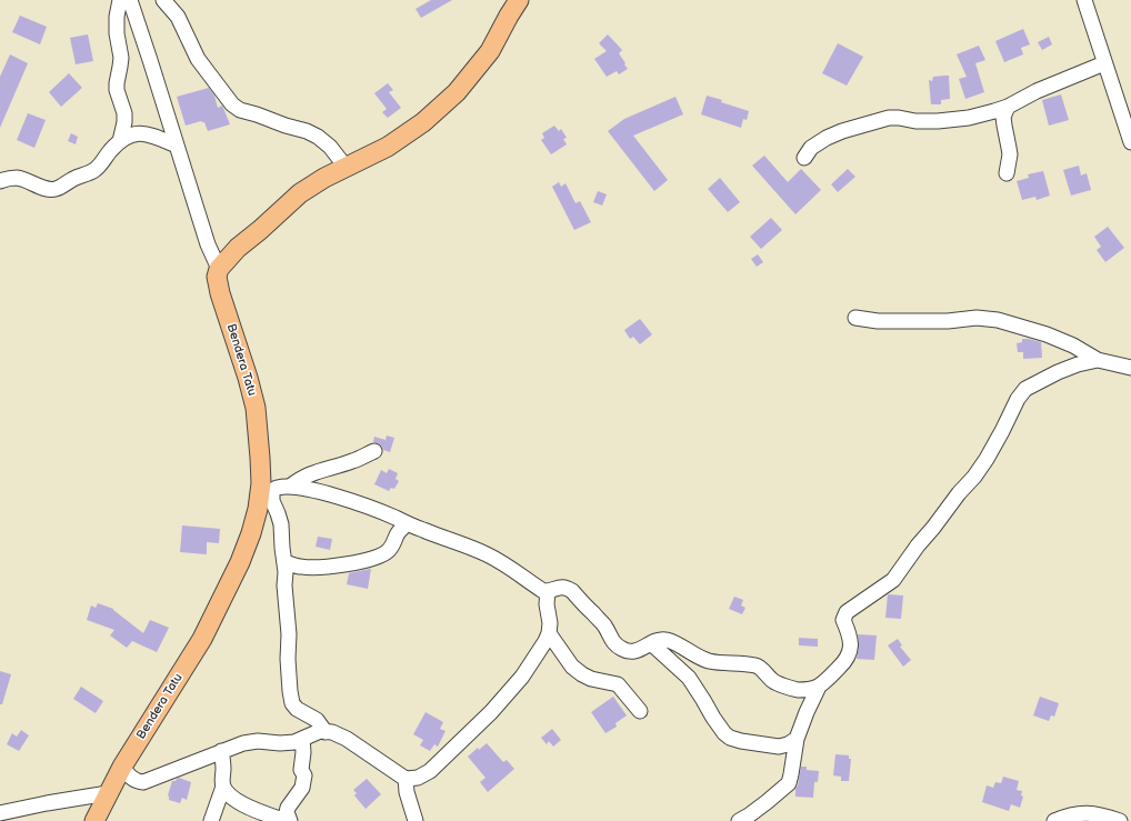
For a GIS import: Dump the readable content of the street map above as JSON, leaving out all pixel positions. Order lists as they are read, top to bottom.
{
  "streets": {
    "main road": ["Bendera Tatu"]
  }
}
